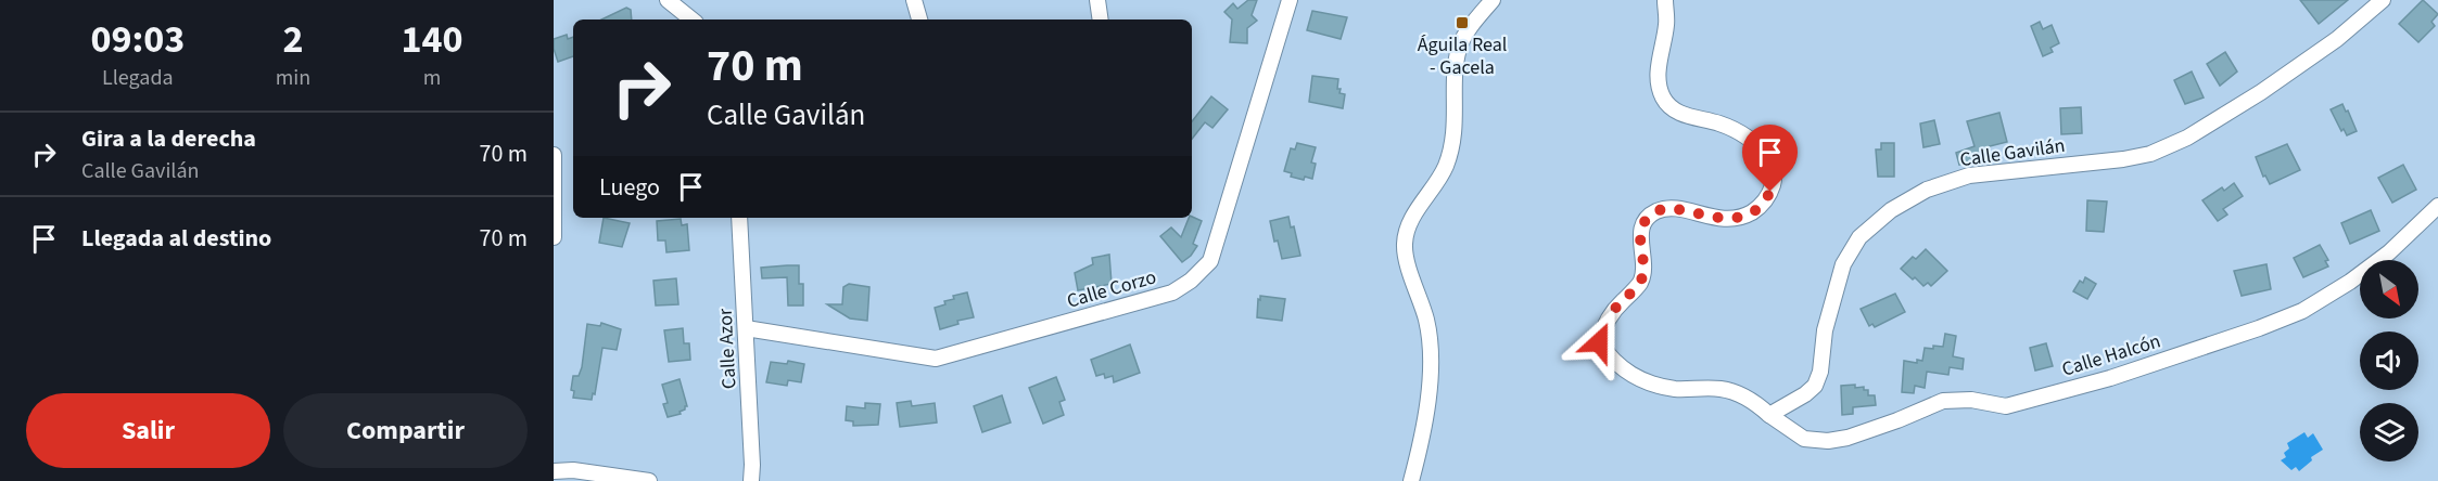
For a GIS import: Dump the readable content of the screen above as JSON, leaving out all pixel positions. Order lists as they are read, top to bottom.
{
  "streets": {
    "street": [
      "Calle Gavilán",
      "Calle Corzo",
      "Calle Azor",
      "Calle Halcón"
    ]
  },
  "crossings": [
    ["Calle Gavilán", "Calle Halcón"],
    ["Calle Corzo", "Calle Azor"]
  ],
  "places": {
    "transit": ["Águila Real - Gacela"]
  },
  "north": "bottom right",
  "page": {
    "eta": [
      "09:03",
      "Llegada",
      "2",
      "min",
      "140",
      "m"
    ],
    "turn": ["70 m", "Calle Gavilán"],
    "list": [
      {
        "name": "Gira a la derecha",
        "note": "Calle Gavilán",
        "value": "70 m"
      },
      {
        "name": "Llegada al destino",
        "value": "70 m"
      }
    ],
    "then": "Luego",
    "buttons": ["Salir", "Compartir"]
  }
}
